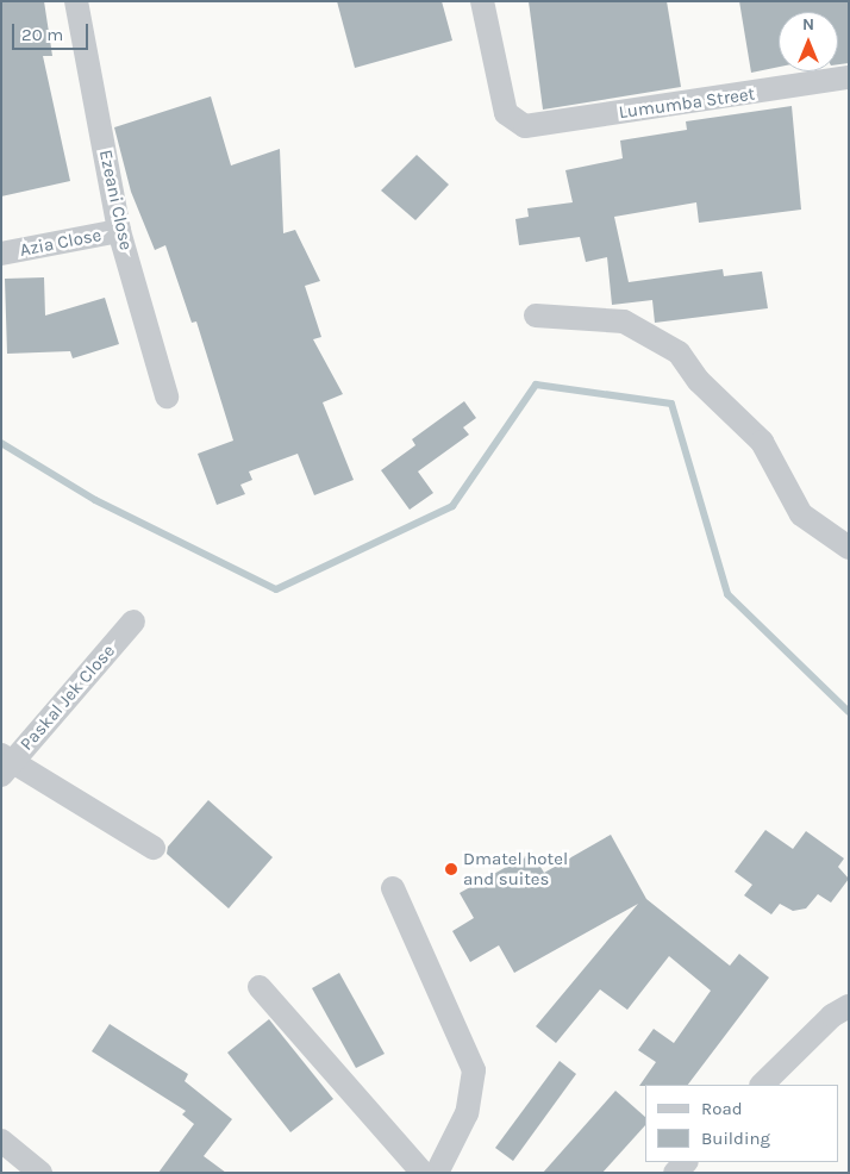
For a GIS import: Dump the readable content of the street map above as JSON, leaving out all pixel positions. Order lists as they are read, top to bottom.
{
  "streets": {
    "street": [
      "Lumumba Street",
      "Ezeani Close",
      "Azia Close",
      "Paskal Jek Close"
    ]
  },
  "crossings": [
    ["Ezeani Close", "Azia Close"]
  ],
  "places": ["Dmatel hotel and suites"],
  "legend": ["Road", "Building"],
  "scale_bar": "20 m",
  "north": "top"
}
